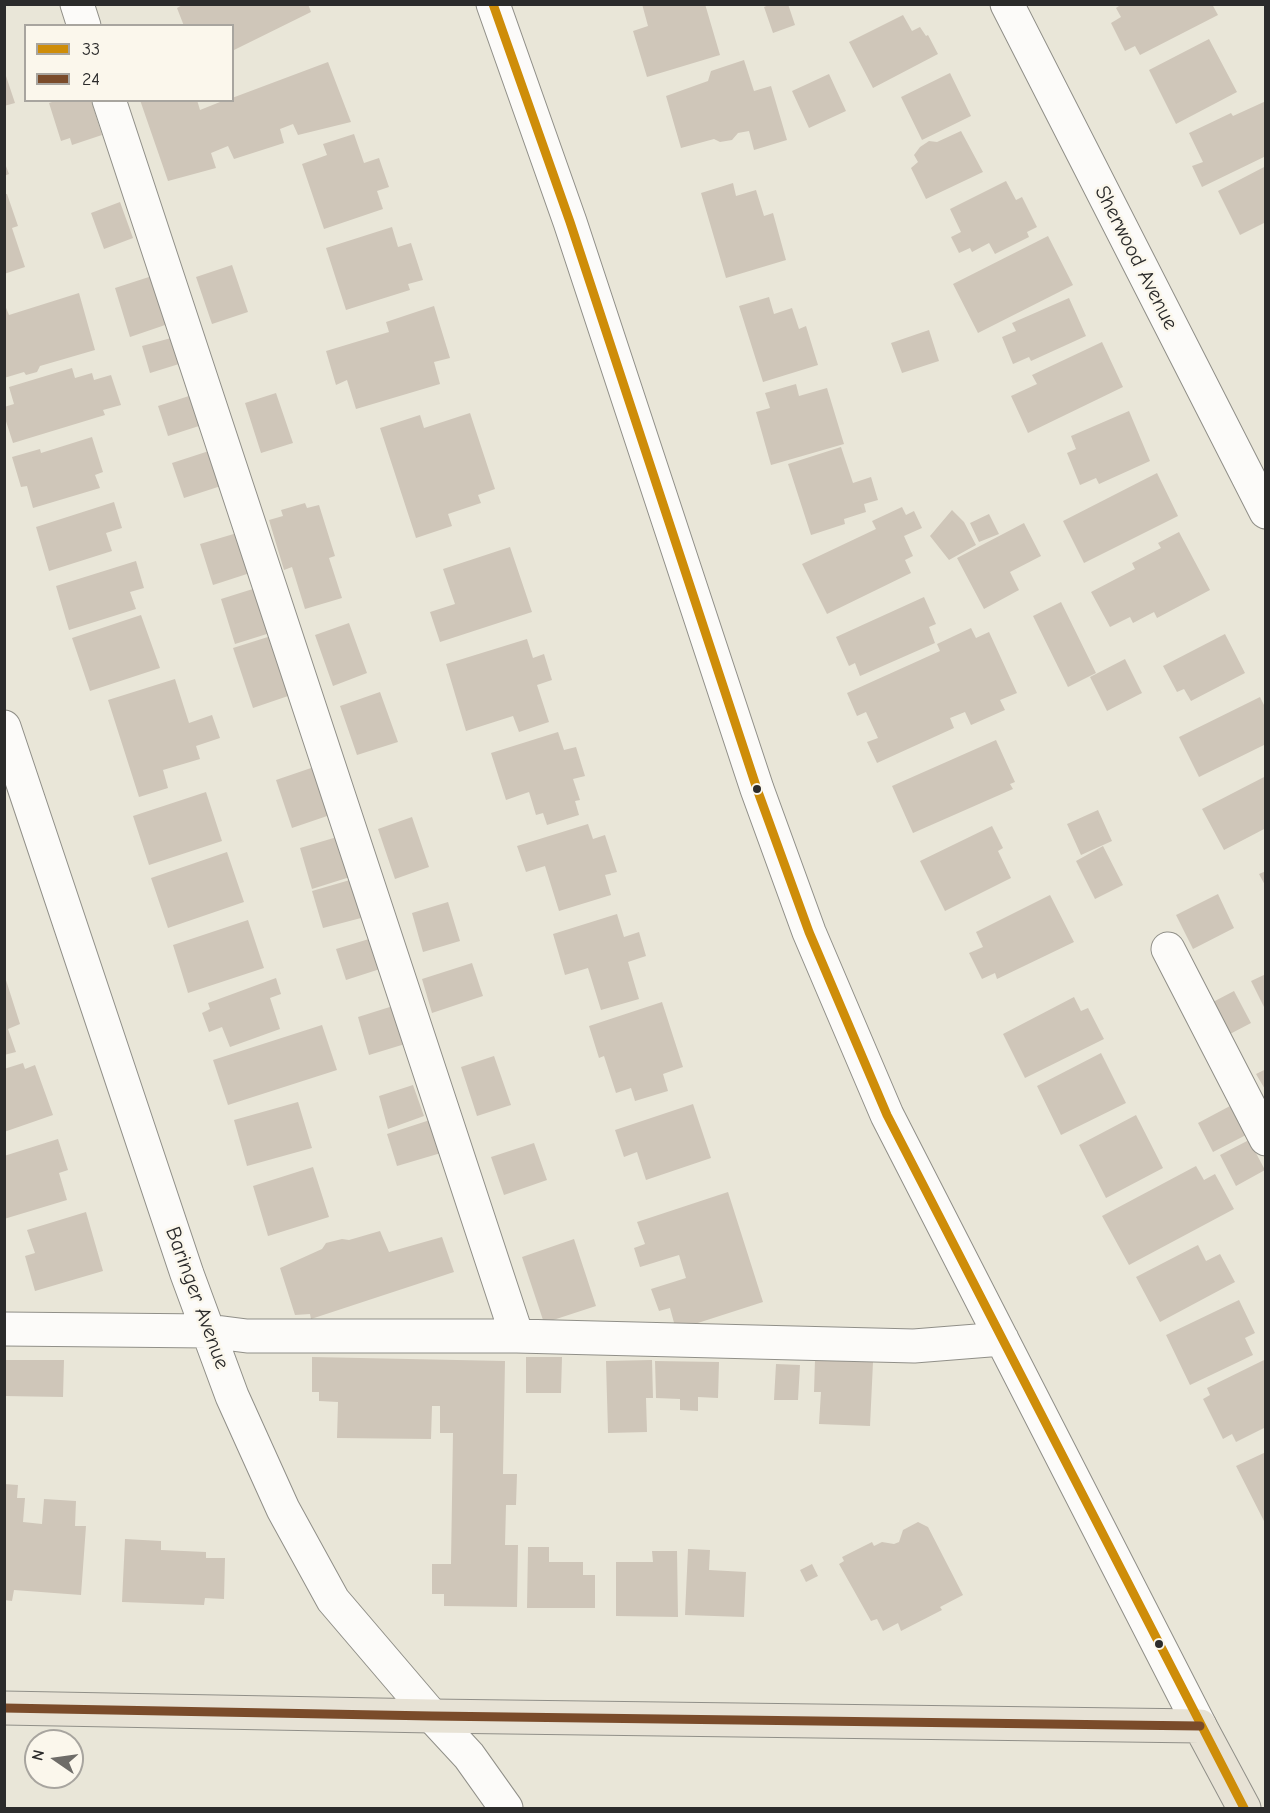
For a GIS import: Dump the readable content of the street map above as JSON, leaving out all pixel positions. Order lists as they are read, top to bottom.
{
  "streets": {
    "street": ["Sherwood Avenue", "Baringer Avenue"]
  },
  "lines": ["transit line 33", "transit line 24"],
  "legend": ["33", "24"],
  "north": "left"
}
